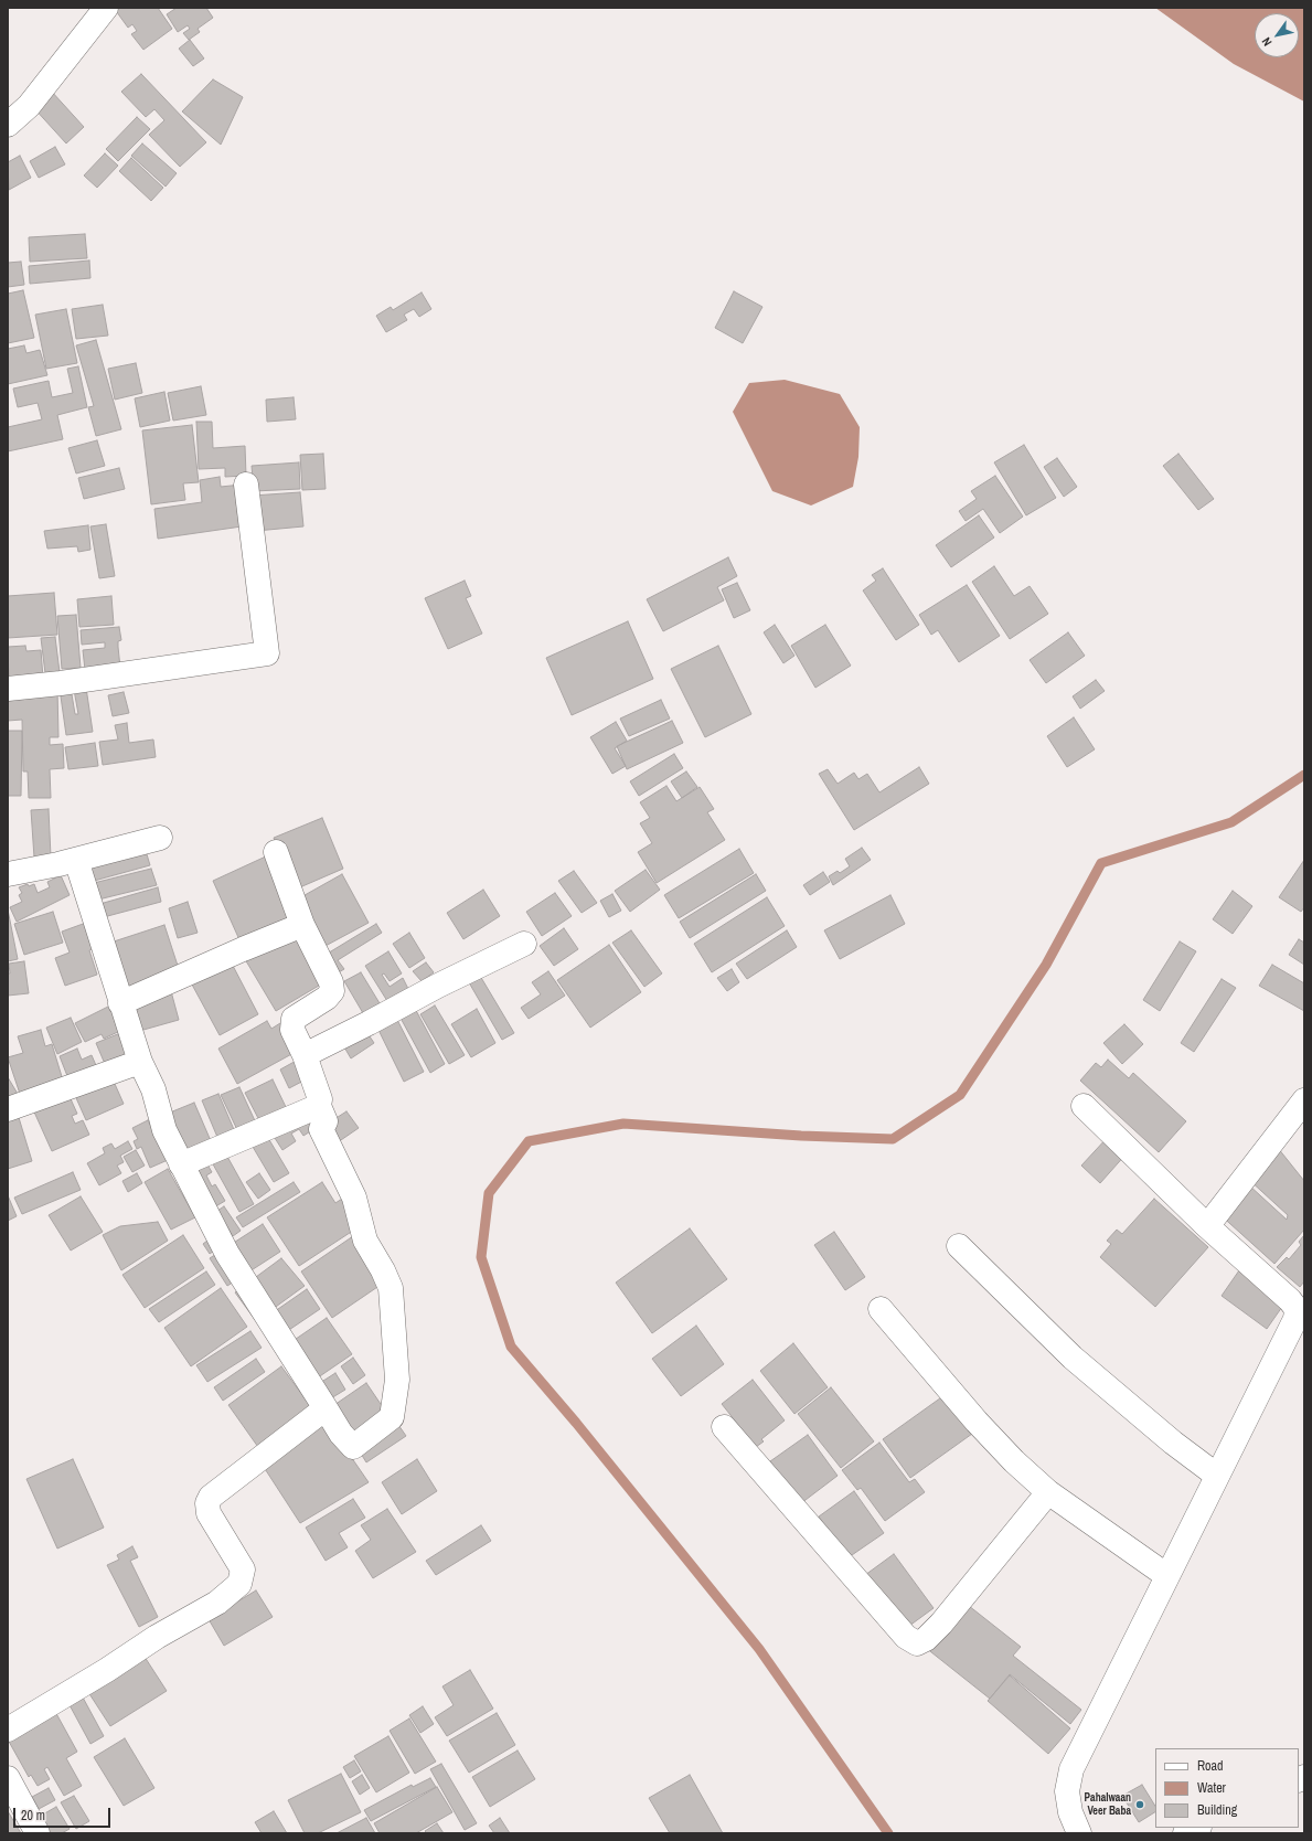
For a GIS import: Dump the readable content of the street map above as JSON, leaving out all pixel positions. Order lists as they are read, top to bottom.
{
  "places": ["Pahalwaan Veer Baba"],
  "legend": ["Road", "Water", "Building"],
  "scale_bar": "20 m",
  "north": "bottom left"
}
